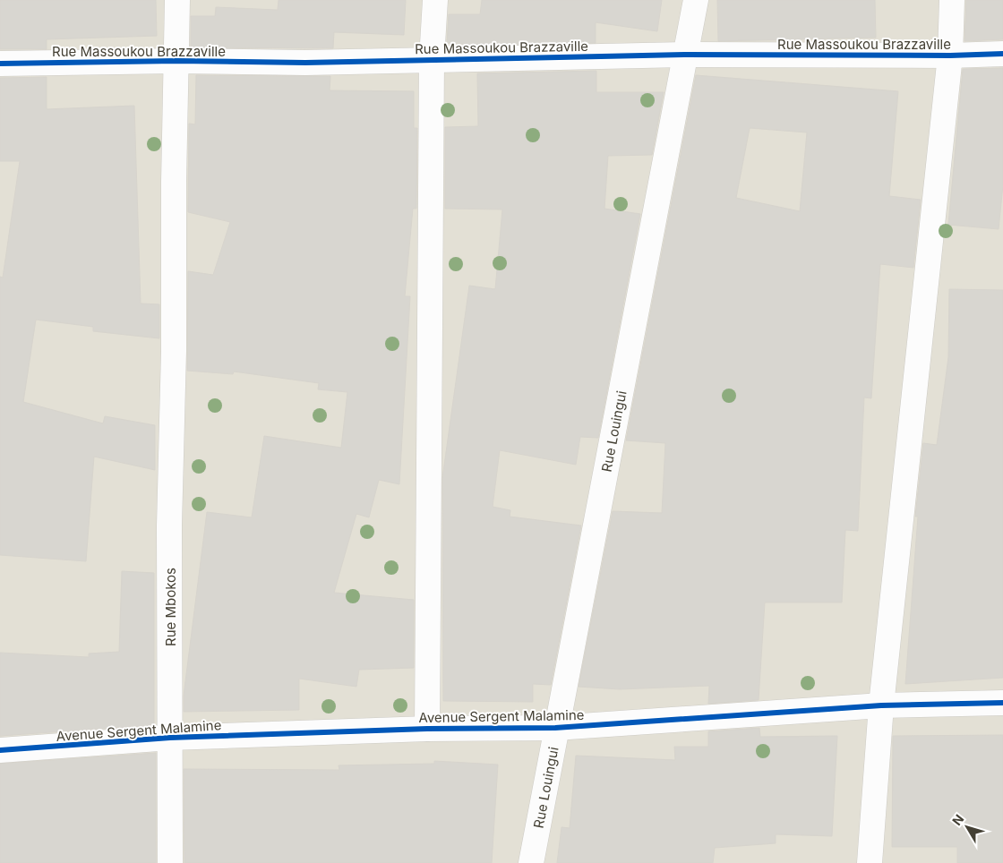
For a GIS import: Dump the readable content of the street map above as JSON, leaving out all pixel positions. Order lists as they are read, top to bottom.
{
  "streets": {
    "street": [
      "Rue Massoukou Brazzaville",
      "Rue Louingui",
      "Rue Mbokos",
      "Avenue Sergent Malamine"
    ]
  },
  "crossings": [
    ["Rue Massoukou Brazzaville", "Rue Louingui"],
    ["Rue Massoukou Brazzaville", "Rue Mbokos"],
    ["Rue Louingui", "Avenue Sergent Malamine"],
    ["Rue Mbokos", "Avenue Sergent Malamine"]
  ],
  "north": "top left"
}
